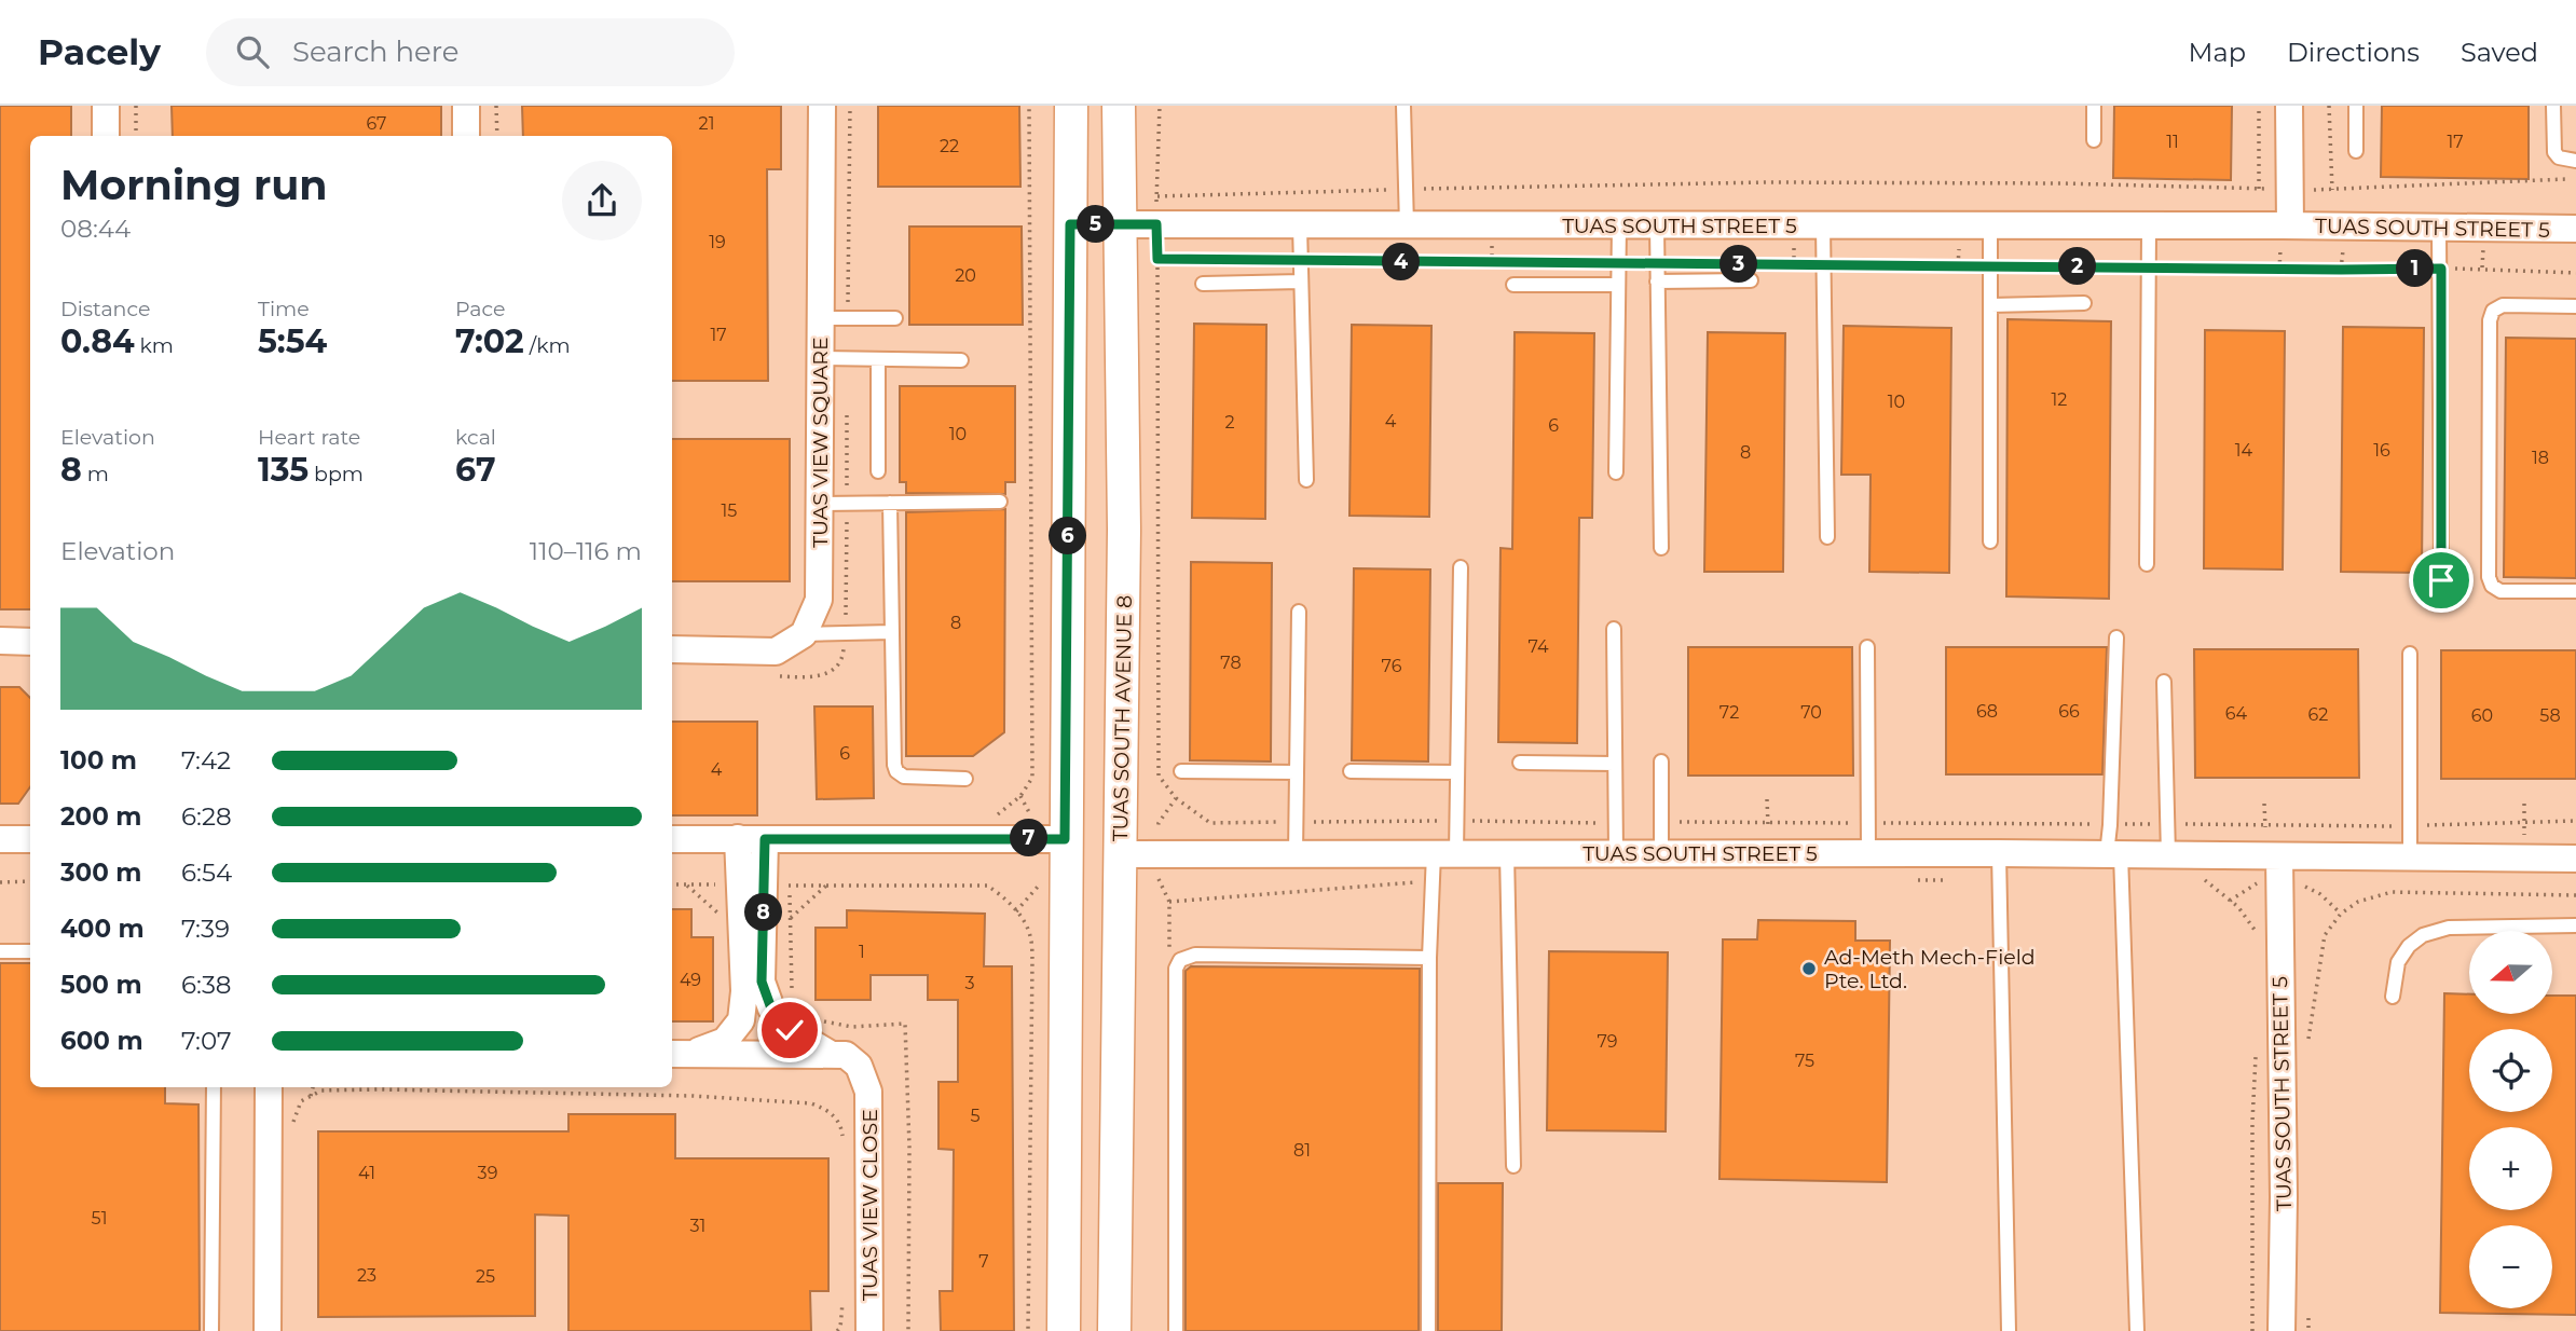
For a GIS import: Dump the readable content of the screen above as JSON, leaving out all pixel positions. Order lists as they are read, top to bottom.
{
  "streets": {
    "street": [
      "TUAS SOUTH STREET 5",
      "TUAS VIEW SQUARE",
      "TUAS SOUTH AVENUE 8",
      "TUAS VIEW CLOSE"
    ]
  },
  "crossings": [
    ["TUAS SOUTH STREET 5", "TUAS SOUTH AVENUE 8"]
  ],
  "places": ["Ad-Meth Mech-Field Pte. Ltd."],
  "house_numbers": [
    "67",
    "21",
    "11",
    "17",
    "22",
    "19",
    "20",
    "17",
    "12",
    "10",
    "4",
    "2",
    "6",
    "10",
    "14",
    "16",
    "8",
    "18",
    "15",
    "8",
    "74",
    "78",
    "76",
    "68",
    "66",
    "72",
    "70",
    "64",
    "62",
    "60",
    "58",
    "6",
    "4",
    "1",
    "49",
    "3",
    "79",
    "75",
    "5",
    "81",
    "41",
    "39",
    "51",
    "31",
    "7",
    "23",
    "25"
  ],
  "north": "left",
  "page": {
    "header": "Pacely",
    "search": "Search here",
    "nav": ["Map", "Directions", "Saved"],
    "heading": ["Morning run", "08:44"],
    "pins": [
      "5",
      "4",
      "3",
      "2",
      "1",
      "6",
      "7",
      "8"
    ],
    "stats": [
      ["Distance", "0.84 km"],
      ["Time", "5:54"],
      ["Pace", "7:02 /km"],
      ["Elevation", "8 m"],
      ["Heart rate", "135 bpm"],
      ["kcal", "67"]
    ],
    "chart": ["Elevation", "110–116 m"],
    "list": [
      {
        "name": "100 m",
        "note": "7:42"
      },
      {
        "name": "200 m",
        "note": "6:28"
      },
      {
        "name": "300 m",
        "note": "6:54"
      },
      {
        "name": "400 m",
        "note": "7:39"
      },
      {
        "name": "500 m",
        "note": "6:38"
      },
      {
        "name": "600 m",
        "note": "7:07"
      }
    ],
    "map_buttons": ["+", "−"]
  }
}
